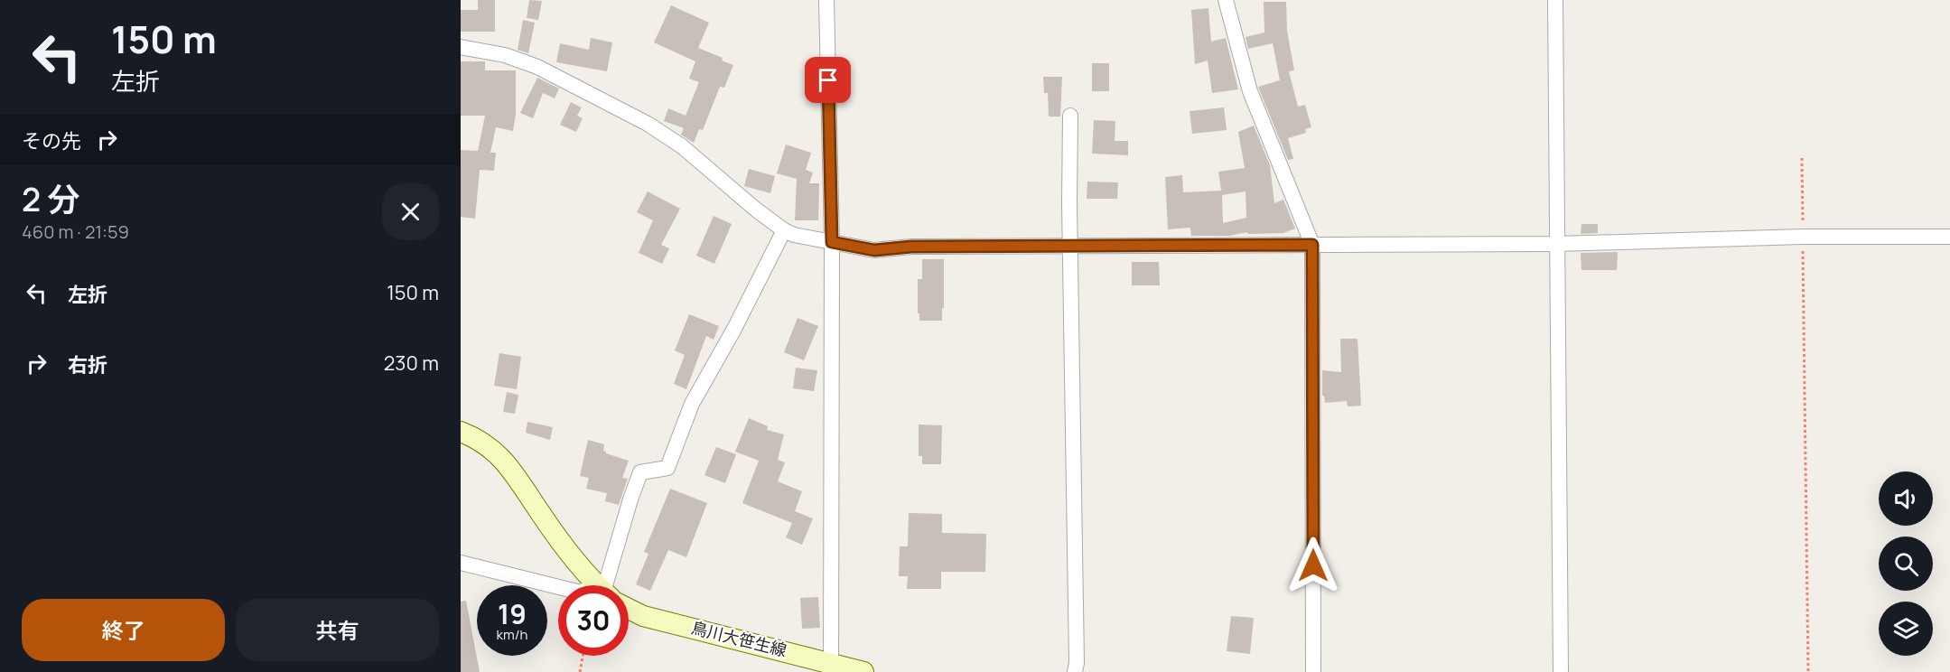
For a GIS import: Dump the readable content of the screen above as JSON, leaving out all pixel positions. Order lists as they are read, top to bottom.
{
  "streets": {
    "street": ["鳥川大笹生線"]
  },
  "page": {
    "turn": ["150 m", "左折"],
    "then": "その先",
    "heading": ["2 分", "460 m · 21:59"],
    "list": [
      {
        "name": "左折",
        "value": "150 m"
      },
      {
        "name": "右折",
        "value": "230 m"
      }
    ],
    "speed": "19 km/h",
    "limit": "30",
    "buttons": ["終了", "共有"]
  }
}
